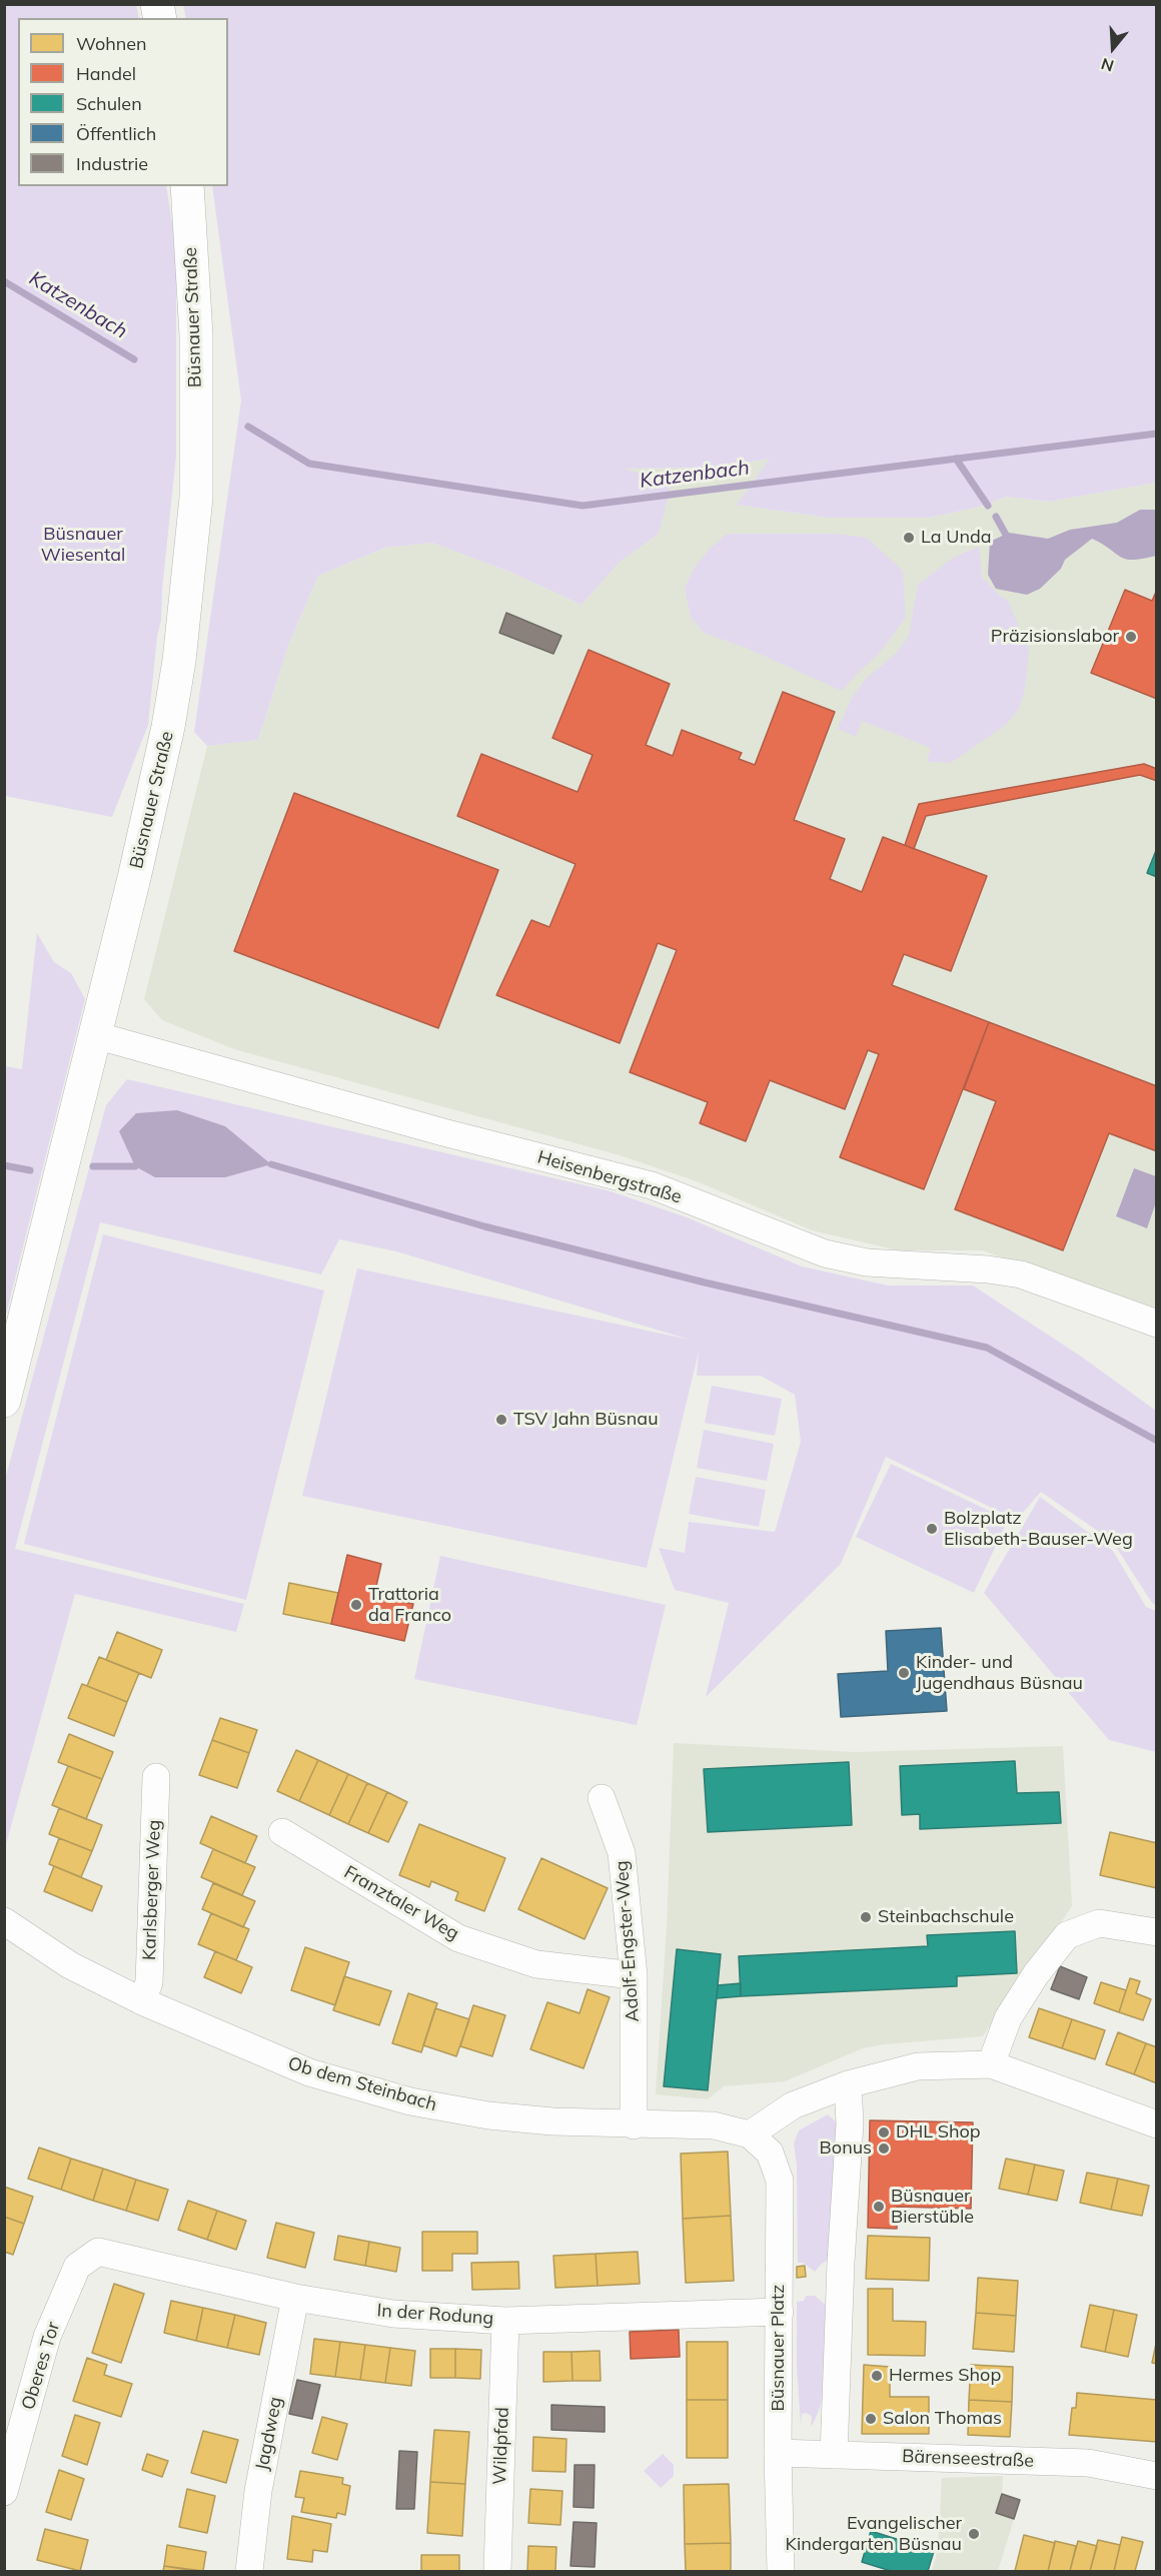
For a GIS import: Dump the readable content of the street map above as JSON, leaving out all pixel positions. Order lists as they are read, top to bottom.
{
  "streets": {
    "street": [
      "Büsnauer Straße",
      "Heisenbergstraße",
      "Karlsberger Weg",
      "Franztaler Weg",
      "Adolf-Engster-Weg",
      "Ob dem Steinbach",
      "In der Rodung",
      "Büsnauer Platz",
      "Oberes Tor",
      "Jagdweg",
      "Wildpfad",
      "Bärenseestraße"
    ]
  },
  "crossings": [
    ["Büsnauer Straße", "Heisenbergstraße"],
    ["Karlsberger Weg", "Ob dem Steinbach"],
    ["Franztaler Weg", "Adolf-Engster-Weg"],
    ["Adolf-Engster-Weg", "Ob dem Steinbach"],
    ["Ob dem Steinbach", "Büsnauer Platz"],
    ["In der Rodung", "Büsnauer Platz"],
    ["In der Rodung", "Oberes Tor"],
    ["In der Rodung", "Jagdweg"],
    ["In der Rodung", "Wildpfad"],
    ["Büsnauer Platz", "Bärenseestraße"]
  ],
  "water": ["Katzenbach"],
  "parks": ["Büsnauer Wiesental"],
  "places": [
    "La Unda",
    "Präzisionslabor",
    "TSV Jahn Büsnau",
    "Bolzplatz Elisabeth-Bauser-Weg",
    "Trattoria da Franco",
    "Kinder- und Jugendhaus Büsnau",
    "Steinbachschule",
    "DHL Shop",
    "Bonus",
    "Büsnauer Bierstüble",
    "Hermes Shop",
    "Salon Thomas",
    "Evangelischer Kindergarten Büsnau"
  ],
  "legend": [
    "Wohnen",
    "Handel",
    "Schulen",
    "Öffentlich",
    "Industrie"
  ],
  "north": "bottom"
}
